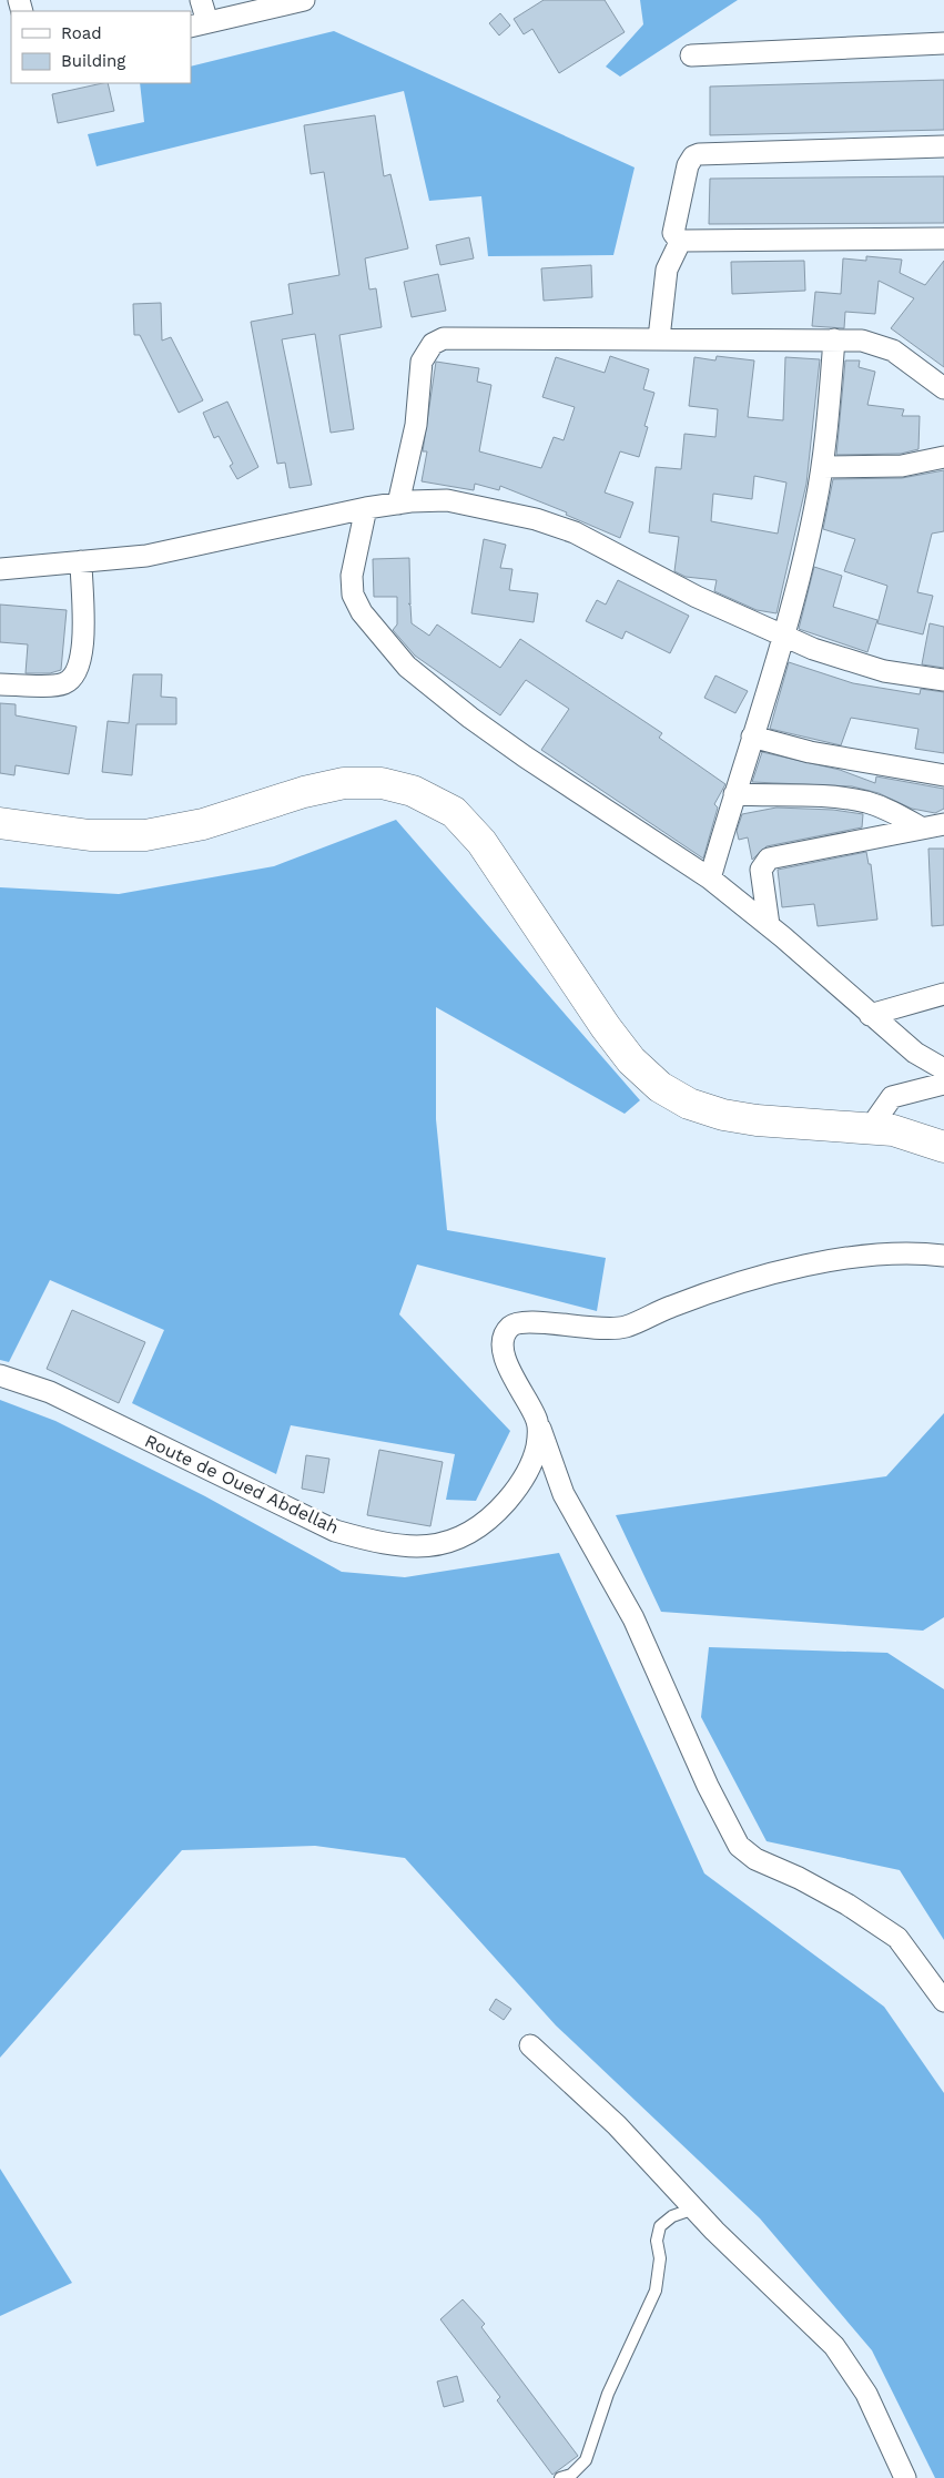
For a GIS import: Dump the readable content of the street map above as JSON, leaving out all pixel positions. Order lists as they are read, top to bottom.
{
  "streets": {
    "street": ["Route de Oued Abdellah"]
  },
  "legend": ["Road", "Building"]
}
